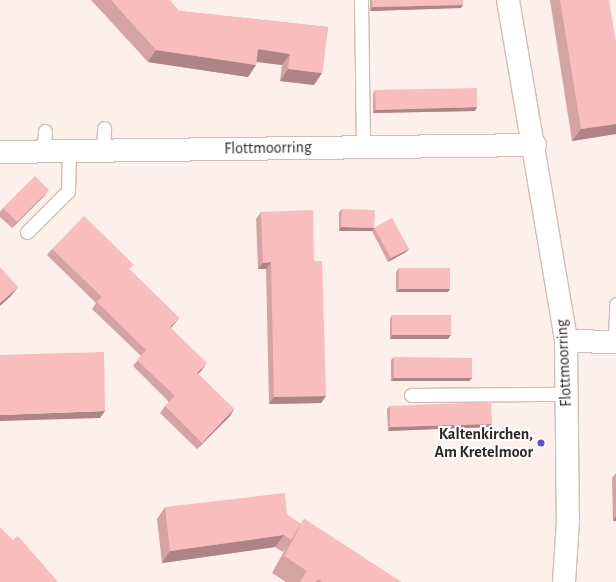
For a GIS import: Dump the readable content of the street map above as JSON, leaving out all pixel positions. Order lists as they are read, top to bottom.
{
  "streets": {
    "street": ["Flottmoorring"]
  },
  "places": ["Kaltenkirchen, Am Kretelmoor"]
}
